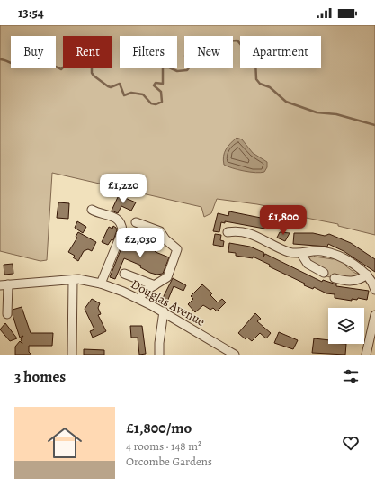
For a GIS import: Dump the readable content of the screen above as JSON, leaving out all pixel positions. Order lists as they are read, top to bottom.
{
  "streets": {
    "street": ["Douglas Avenue"]
  },
  "page": {
    "status": "13:54",
    "chip": [
      "Buy",
      "Rent",
      "Filters",
      "New",
      "Apartment"
    ],
    "price": ["£1,220", "£1,800", "£2,030"],
    "heading": "3 homes",
    "list": [
      {
        "name": "£1,800/mo",
        "note": "4 rooms · 148 m² · Orcombe Gardens"
      }
    ]
  }
}
